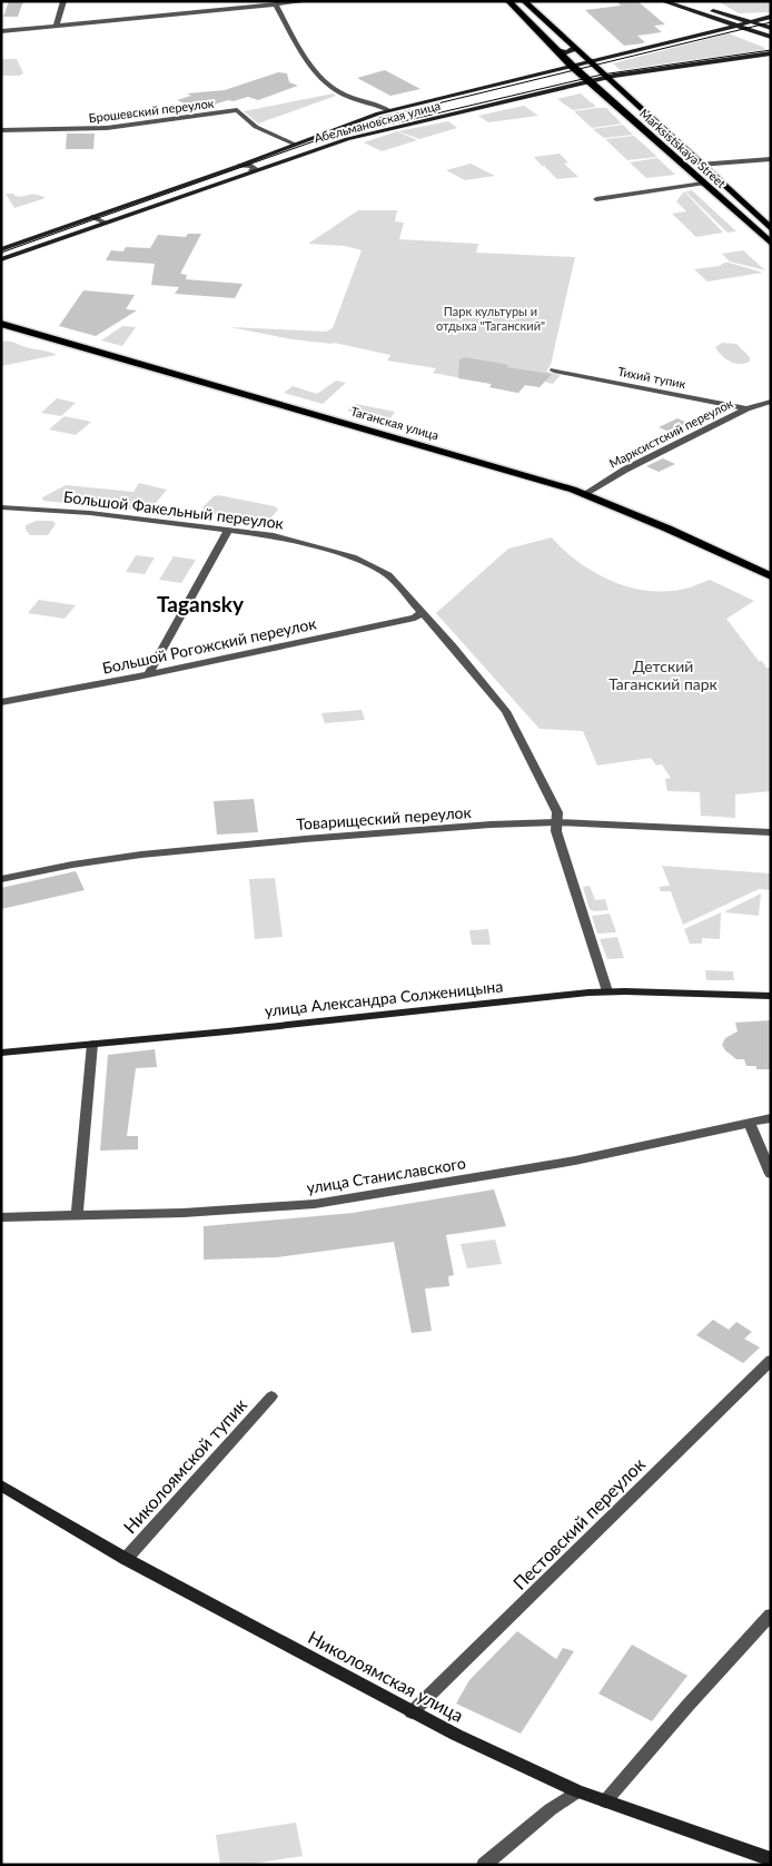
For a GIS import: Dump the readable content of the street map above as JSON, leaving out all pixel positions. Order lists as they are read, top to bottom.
{
  "streets": {
    "main road": [
      "Абельмановская улица",
      "Marksistskaya Street",
      "Таганская улица",
      "улица Александра Солженицына",
      "Николоямская улица"
    ],
    "street": [
      "Брошевский переулок",
      "Тихий тупик",
      "Марксистский переулок",
      "Большой Факельный переулок",
      "Большой Рогожский переулок",
      "Товарищеский переулок",
      "улица Станиславского",
      "Николоямской тупик",
      "Пестовский переулок"
    ]
  },
  "crossings": [
    ["Брошевский переулок", "Абельмановская улица"],
    ["Абельмановская улица", "Marksistskaya Street"],
    ["Тихий тупик", "Марксистский переулок"],
    ["Таганская улица", "Марксистский переулок"],
    ["Большой Факельный переулок", "Большой Рогожский переулок"],
    ["Большой Факельный переулок", "Товарищеский переулок"],
    ["Большой Факельный переулок", "улица Александра Солженицына"],
    ["Николоямской тупик", "Николоямская улица"],
    ["Пестовский переулок", "Николоямская улица"]
  ],
  "districts": ["Tagansky"],
  "parks": ["Парк культуры и отдыха \"Таганский\"", "Детский Таганский парк"]
}
